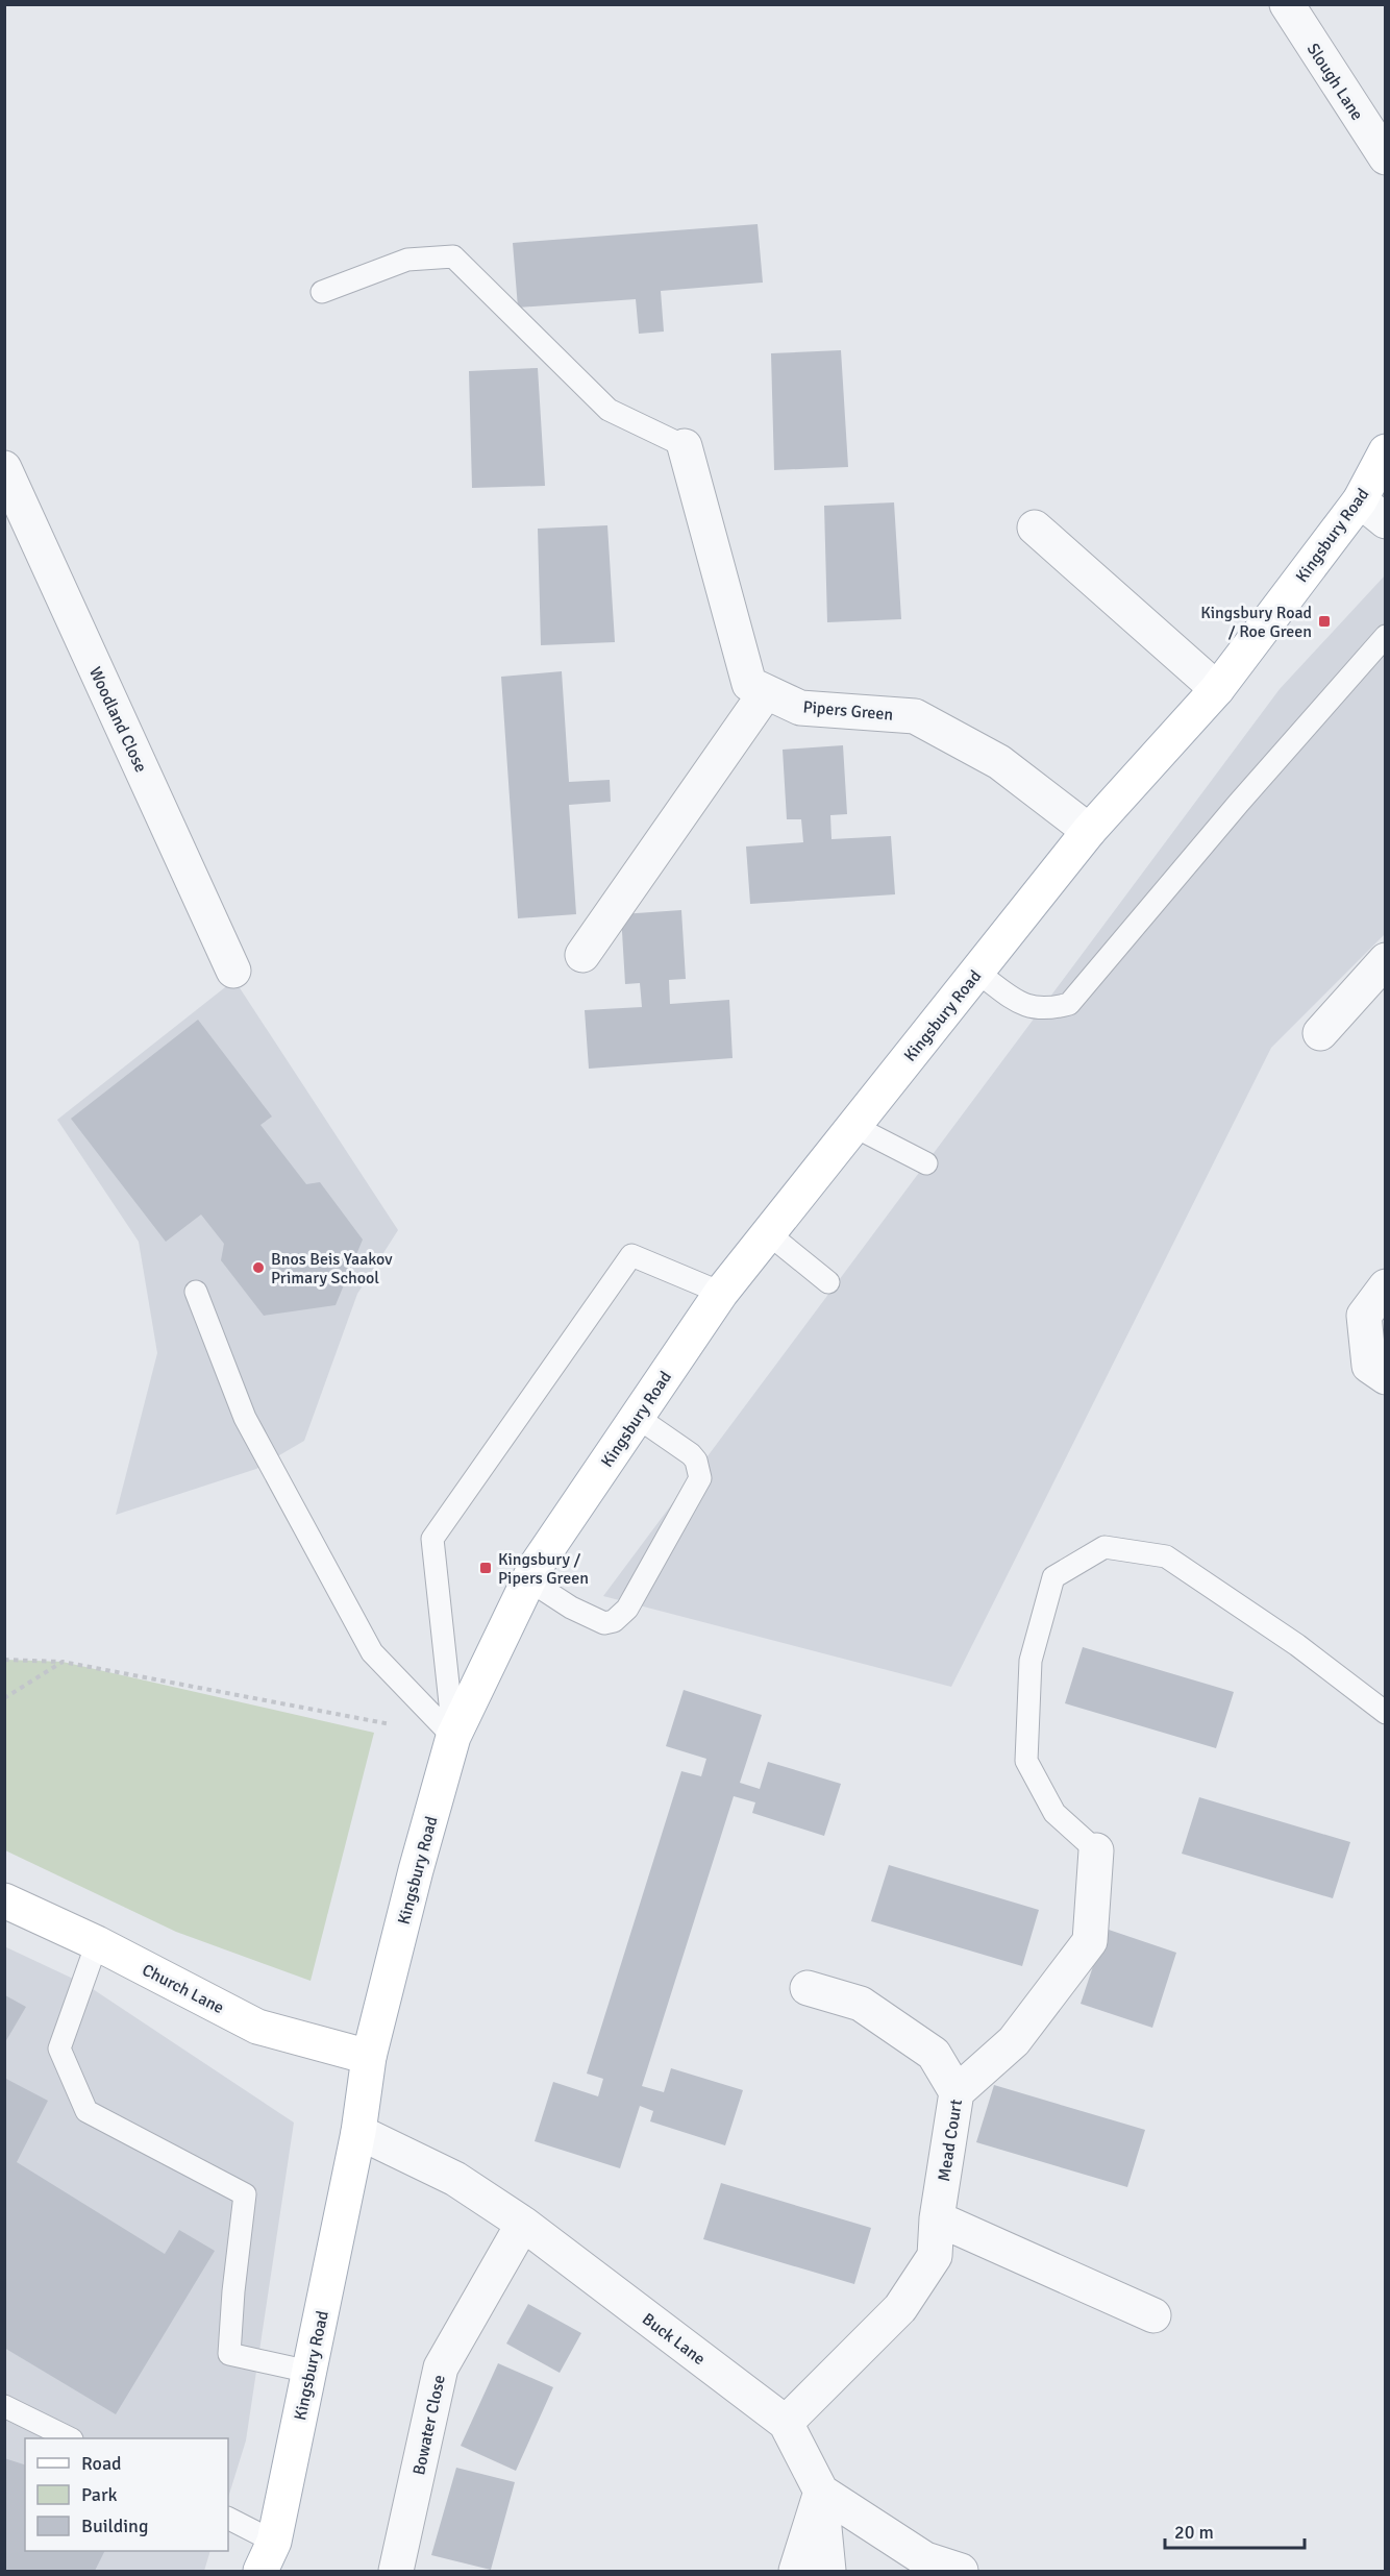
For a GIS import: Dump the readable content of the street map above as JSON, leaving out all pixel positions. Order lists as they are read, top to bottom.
{
  "streets": {
    "main road": ["Kingsbury Road", "Church Lane"],
    "street": [
      "Slough Lane",
      "Pipers Green",
      "Woodland Close",
      "Mead Court",
      "Buck Lane",
      "Bowater Close"
    ]
  },
  "crossings": [
    ["Kingsbury Road", "Pipers Green"],
    ["Kingsbury Road", "Church Lane"],
    ["Kingsbury Road", "Buck Lane"],
    ["Mead Court", "Buck Lane"],
    ["Buck Lane", "Bowater Close"]
  ],
  "places": {
    "transit": ["Kingsbury Road / Roe Green", "Kingsbury / Pipers Green"],
    "other": ["Bnos Beis Yaakov Primary School"]
  },
  "legend": ["Road", "Park", "Building"],
  "scale_bar": "20 m"
}
